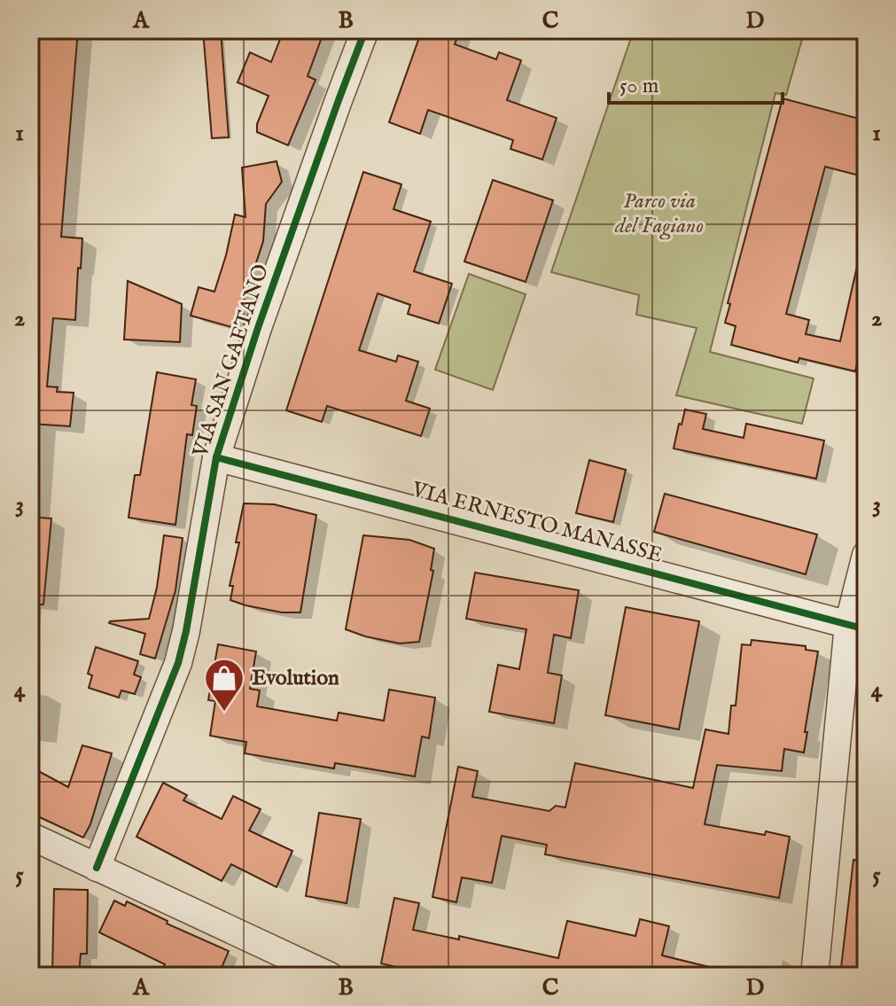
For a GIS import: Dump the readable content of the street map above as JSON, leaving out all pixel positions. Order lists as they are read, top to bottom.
{
  "streets": {
    "street": ["VIA SAN GAETANO", "VIA ERNESTO MANASSE"]
  },
  "crossings": [
    ["VIA SAN GAETANO", "VIA ERNESTO MANASSE"]
  ],
  "parks": ["Parco via del Fagiano"],
  "places": {
    "shop": ["Evolution"]
  },
  "scale_bar": "50 m",
  "grid": {
    "columns": [
      "A",
      "B",
      "C",
      "D"
    ],
    "rows": [
      "1",
      "2",
      "3",
      "4",
      "5"
    ]
  }
}
